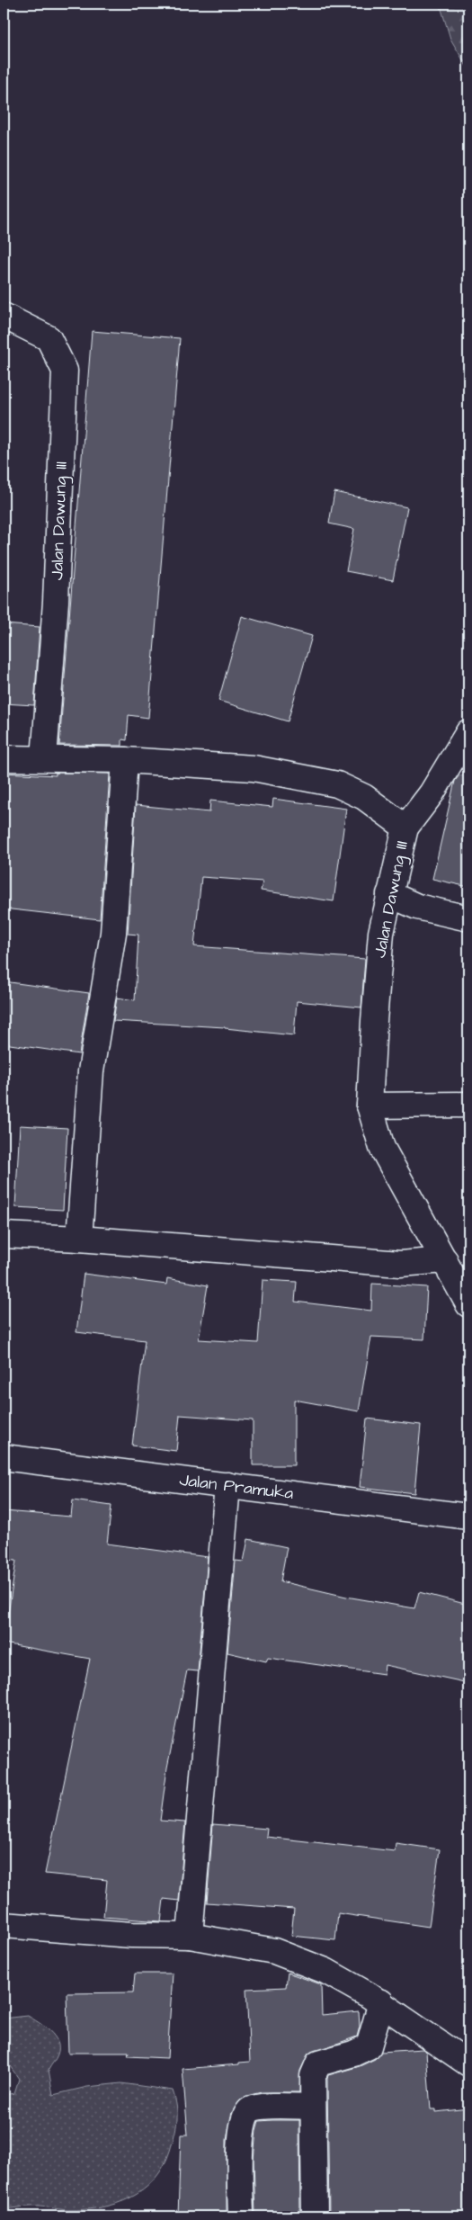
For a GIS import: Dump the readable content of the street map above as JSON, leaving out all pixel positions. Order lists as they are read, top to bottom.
{
  "streets": {
    "street": ["Jalan Dawung III", "Jalan Pramuka"]
  }
}
